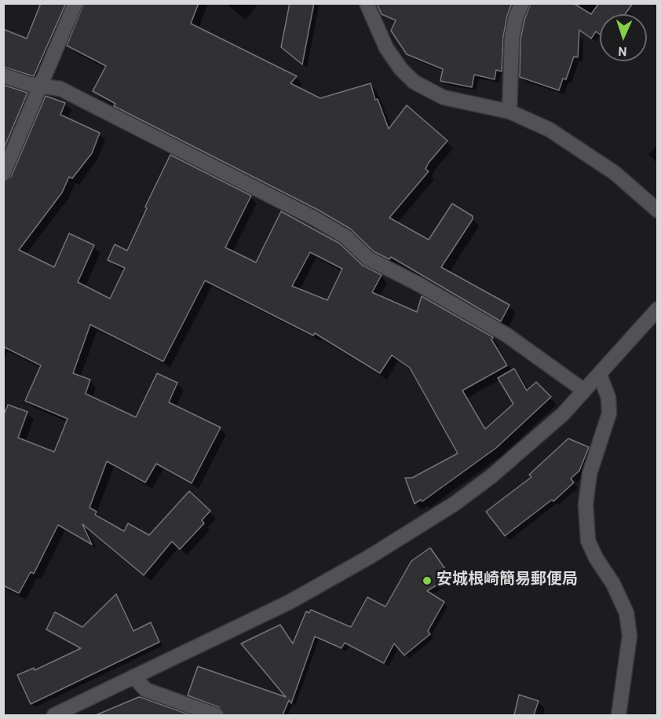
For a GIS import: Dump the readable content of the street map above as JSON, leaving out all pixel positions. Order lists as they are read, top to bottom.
{
  "places": ["安城根崎簡易郵便局"],
  "north": "bottom"
}
